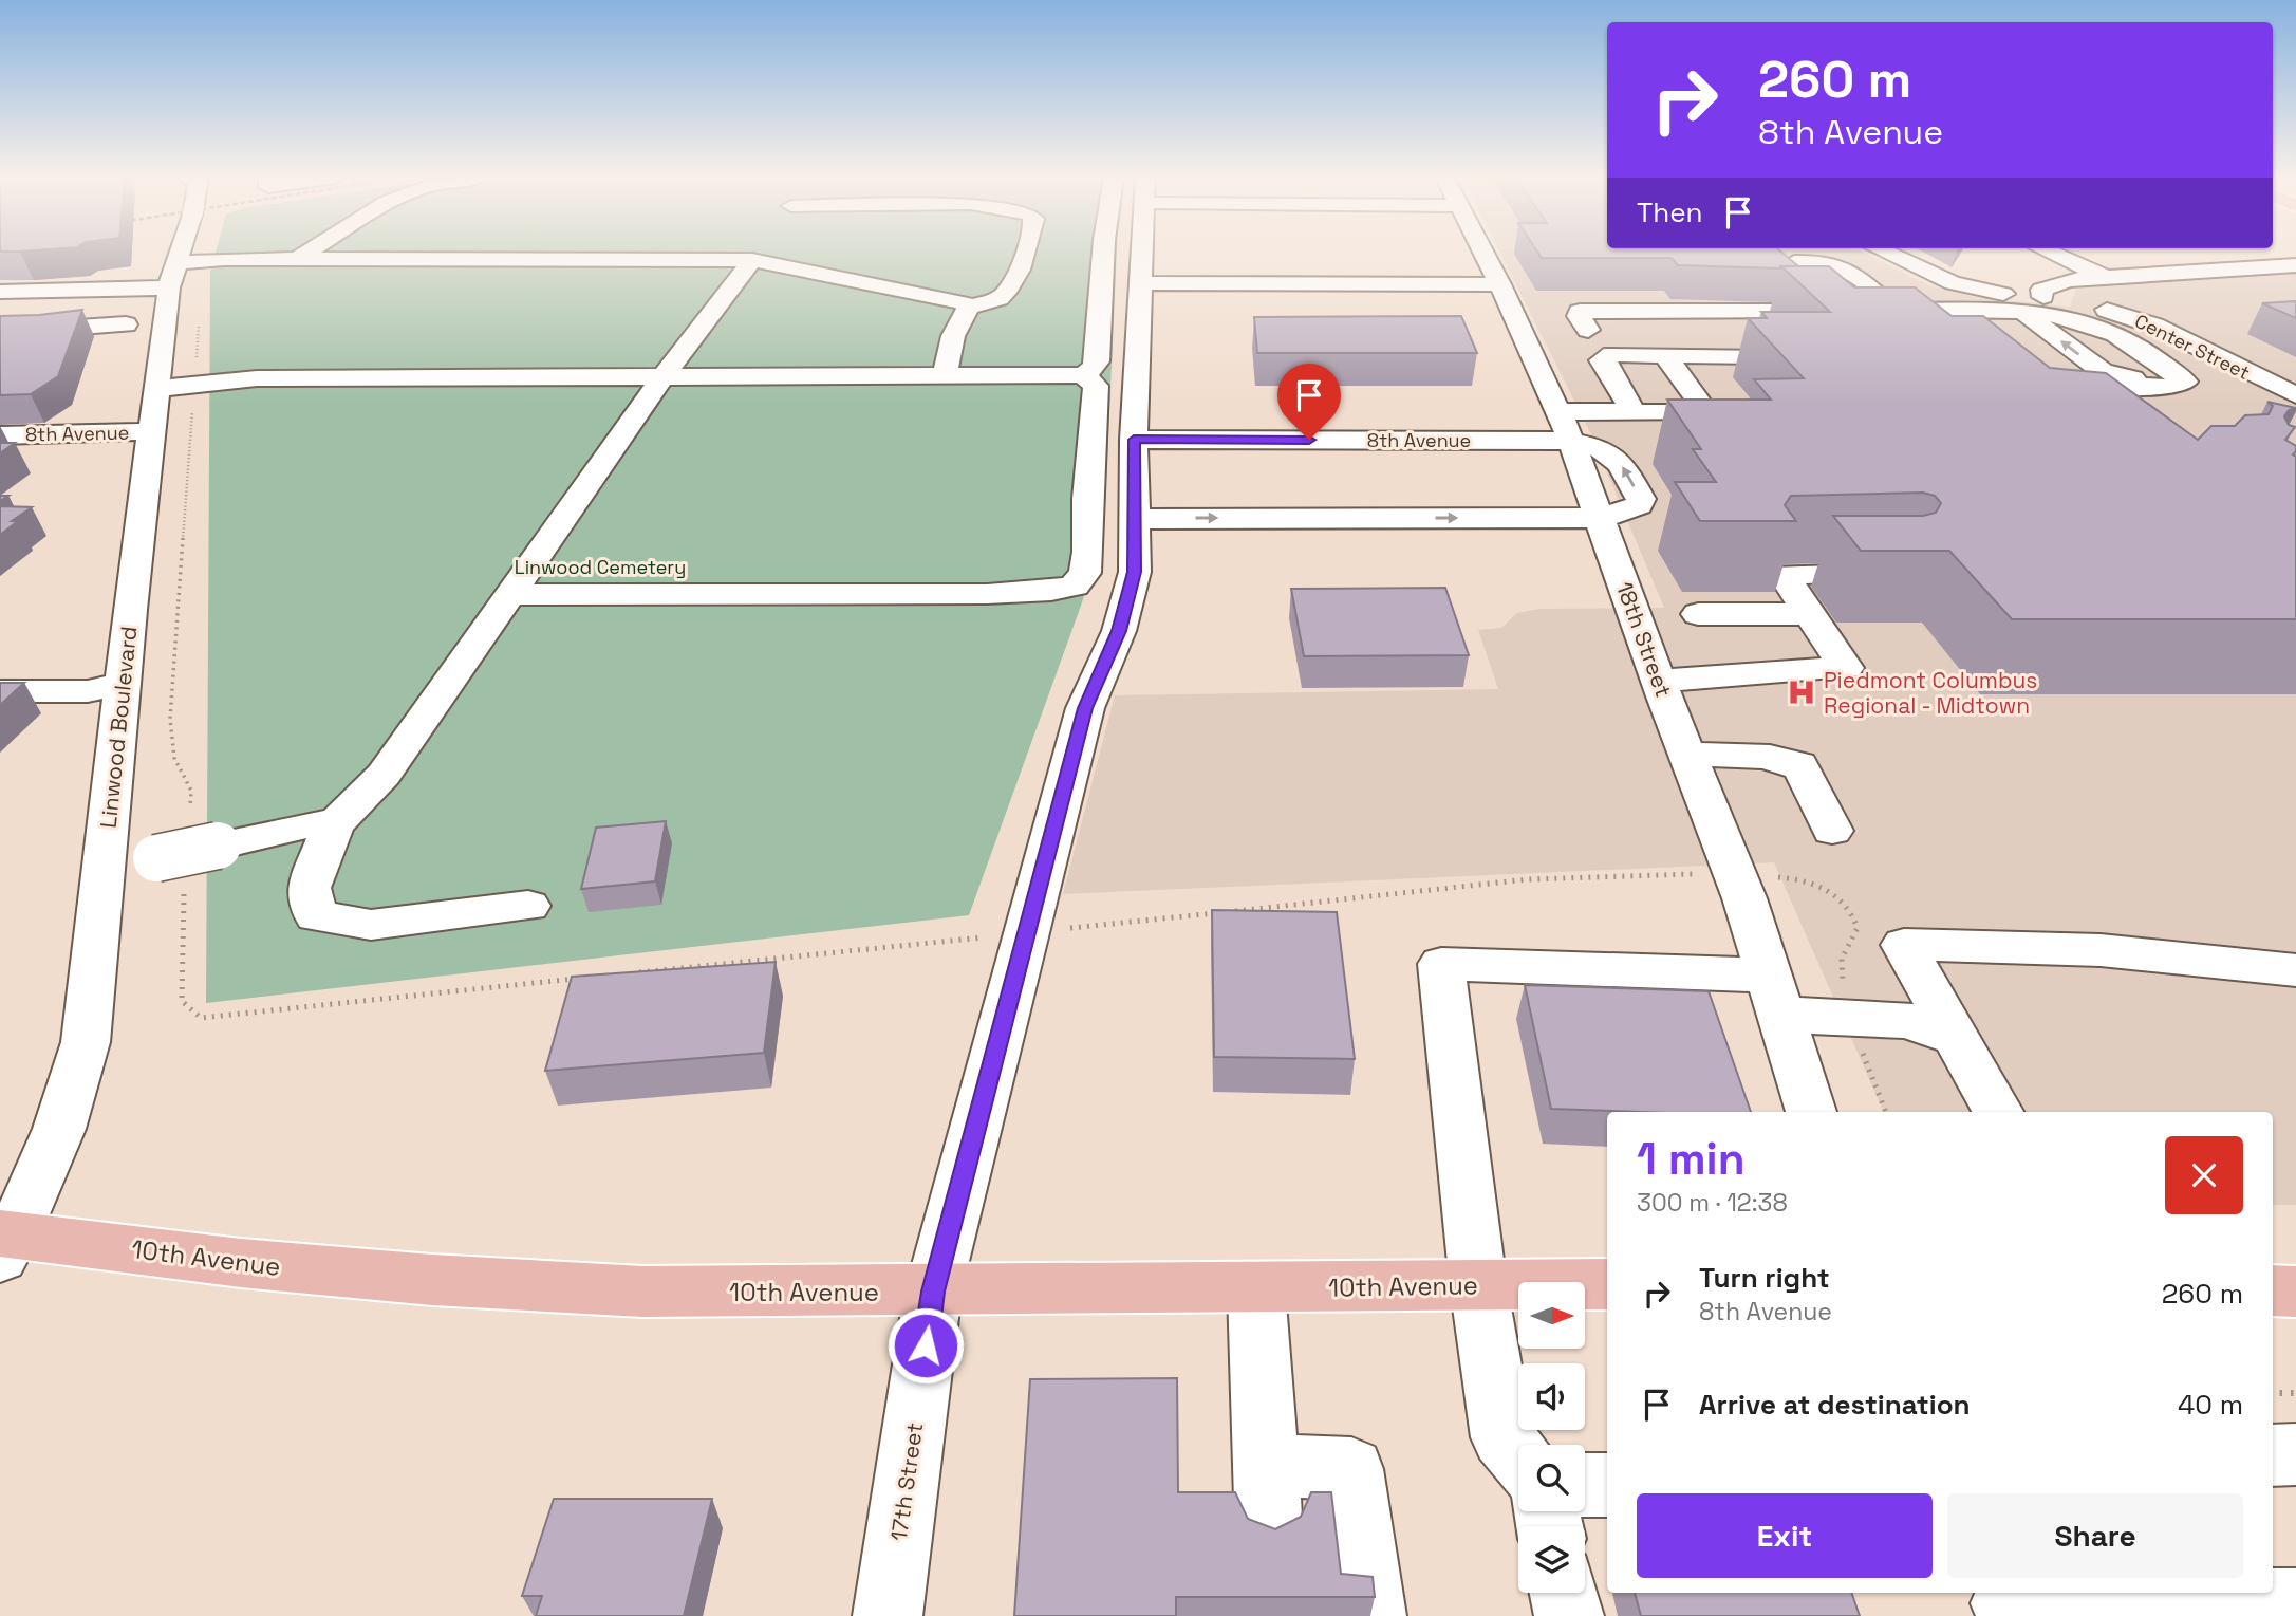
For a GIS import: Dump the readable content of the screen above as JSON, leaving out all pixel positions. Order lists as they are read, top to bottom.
{
  "streets": {
    "main road": ["10th Avenue"],
    "street": [
      "Center Street",
      "8th Avenue",
      "18th Street",
      "Linwood Boulevard",
      "17th Street"
    ]
  },
  "crossings": [
    ["8th Avenue", "18th Street"],
    ["8th Avenue", "Linwood Boulevard"],
    ["8th Avenue", "17th Street"],
    ["Linwood Boulevard", "10th Avenue"],
    ["10th Avenue", "17th Street"]
  ],
  "parks": ["Linwood Cemetery"],
  "places": {
    "hospital": ["Piedmont Columbus Regional - Midtown"]
  },
  "north": "right",
  "page": {
    "turn": ["260 m", "8th Avenue"],
    "then": "Then",
    "heading": ["1 min", "300 m · 12:38"],
    "list": [
      {
        "name": "Turn right",
        "note": "8th Avenue",
        "value": "260 m"
      },
      {
        "name": "Arrive at destination",
        "value": "40 m"
      }
    ],
    "buttons": ["Exit", "Share"]
  }
}
